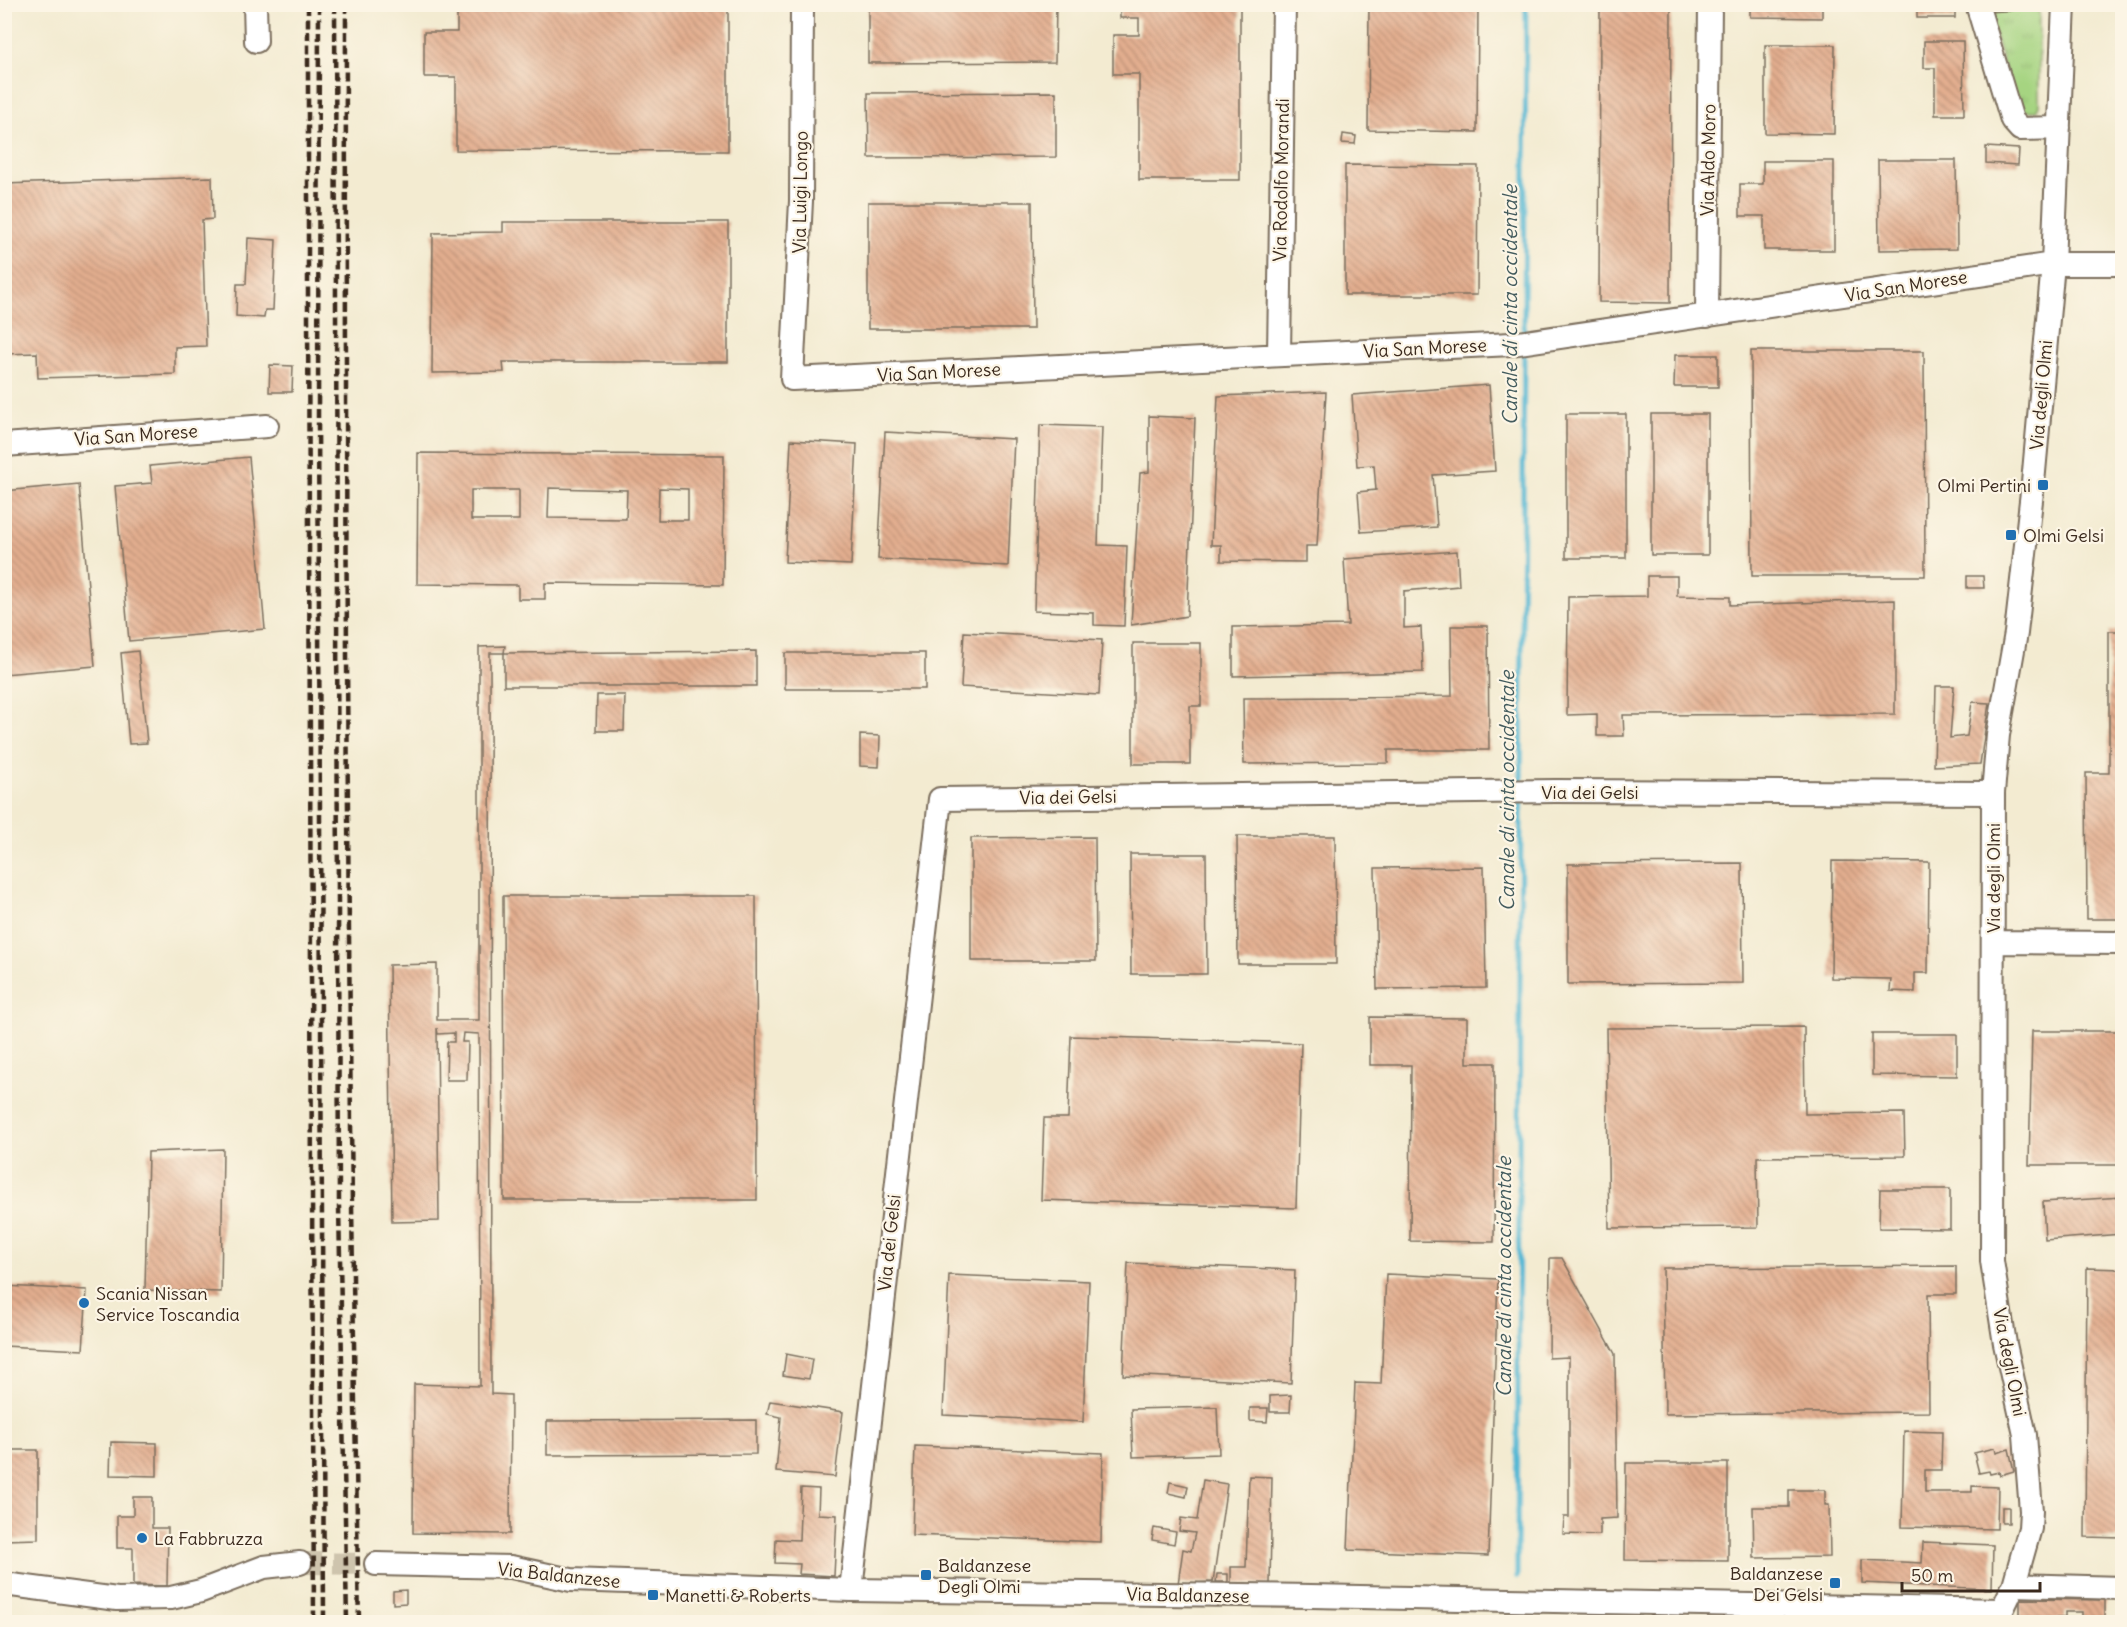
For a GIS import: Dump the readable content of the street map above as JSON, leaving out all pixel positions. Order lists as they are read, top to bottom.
{
  "streets": {
    "street": [
      "Via Aldo Moro",
      "Via Rodolfo Morandi",
      "Via Luigi Longo",
      "Via San Morese",
      "Via degli Olmi",
      "Via dei Gelsi",
      "Via Baldanzese"
    ]
  },
  "crossings": [
    ["Via Aldo Moro", "Via San Morese"],
    ["Via Rodolfo Morandi", "Via San Morese"],
    ["Via Luigi Longo", "Via San Morese"],
    ["Via San Morese", "Via degli Olmi"],
    ["Via degli Olmi", "Via dei Gelsi"],
    ["Via degli Olmi", "Via Baldanzese"],
    ["Via dei Gelsi", "Via Baldanzese"]
  ],
  "water": ["Canale di cinta occidentale"],
  "places": {
    "transit": [
      "Olmi Pertini",
      "Olmi Gelsi",
      "Baldanzese Degli Olmi",
      "Baldanzese Dei Gelsi",
      "Manetti & Roberts"
    ],
    "other": ["Scania Nissan Service Toscandia", "La Fabbruzza"]
  },
  "scale_bar": "50 m"
}
